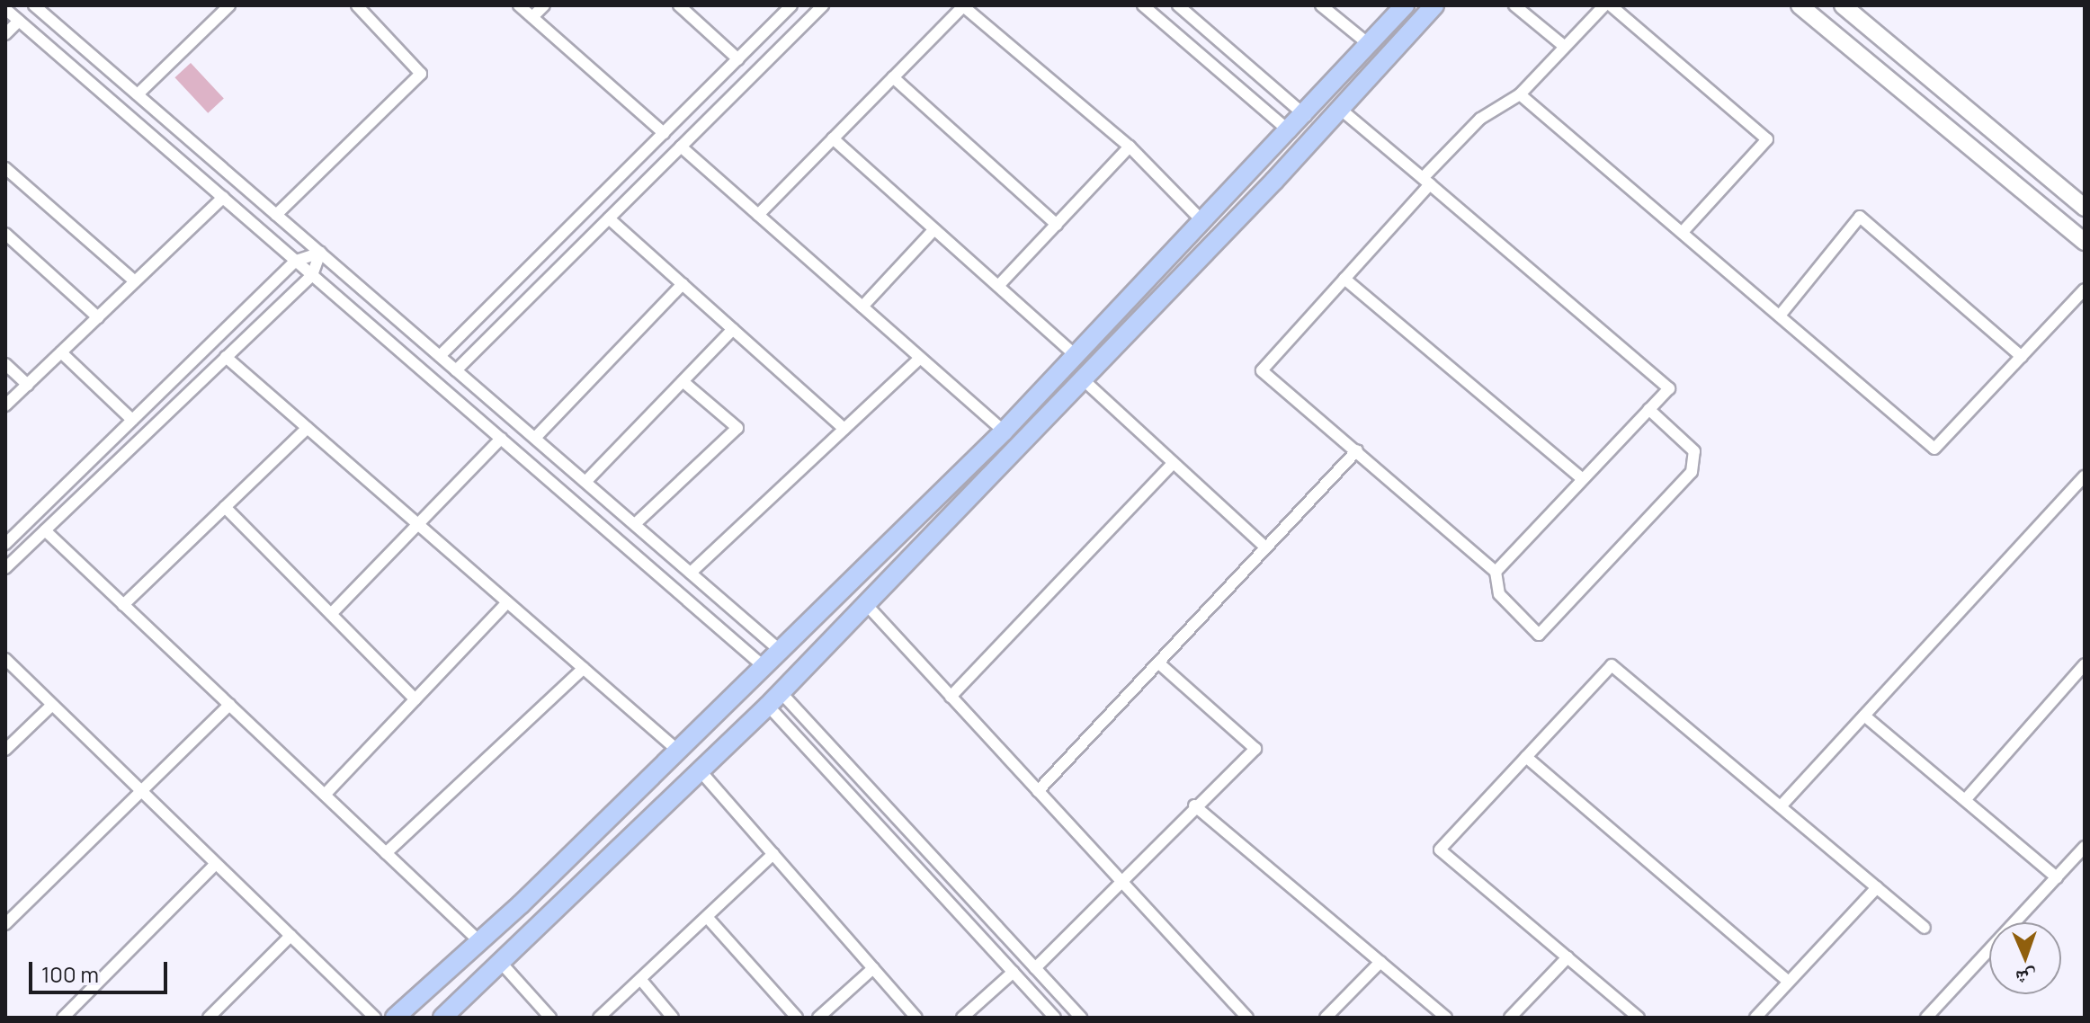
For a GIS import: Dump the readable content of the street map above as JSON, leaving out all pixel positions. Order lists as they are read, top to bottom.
{
  "scale_bar": "100 m",
  "north": "bottom"
}
